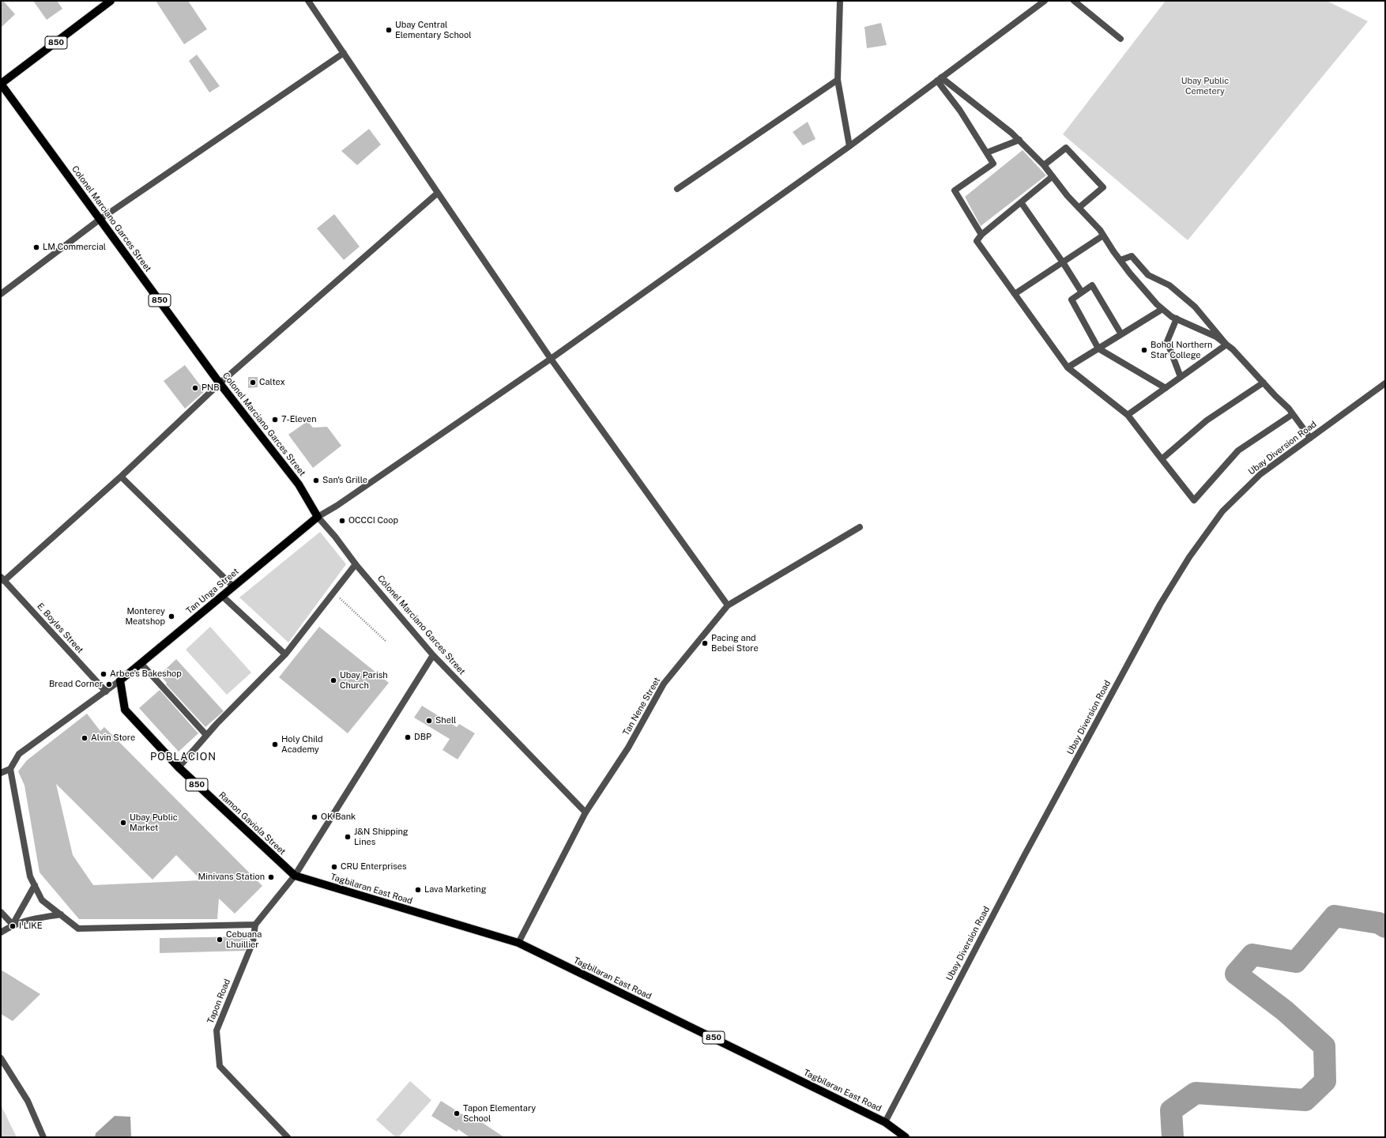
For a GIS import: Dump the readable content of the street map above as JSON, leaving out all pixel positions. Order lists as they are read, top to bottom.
{
  "streets": {
    "main road": [
      "850",
      "Colonel Marciano Garces Street",
      "Tan Unga Street",
      "Ramon Gaviola Street",
      "Tagbilaran East Road"
    ],
    "street": [
      "Ubay Diversion Road",
      "E. Boyles Street",
      "Tan Nene Street",
      "Tapon Road"
    ]
  },
  "crossings": [
    ["850", "Colonel Marciano Garces Street"],
    ["Colonel Marciano Garces Street", "Tan Unga Street"],
    ["Colonel Marciano Garces Street", "Tan Nene Street"],
    ["Ubay Diversion Road", "Tagbilaran East Road"],
    ["Tan Unga Street", "Ramon Gaviola Street"],
    ["Tan Nene Street", "Tagbilaran East Road"],
    ["Ramon Gaviola Street", "Tagbilaran East Road"]
  ],
  "districts": ["POBLACION"],
  "parks": ["Ubay Public Cemetery"],
  "places": [
    "Ubay Central Elementary School",
    "LM Commercial",
    "Bohol Northern Star College",
    "Caltex",
    "PNB",
    "7-Eleven",
    "San's Grille",
    "OCCCI Coop",
    "Monterey Meatshop",
    "Pacing and Bebei Store",
    "Arbee's Bakeshop",
    "Ubay Parish Church",
    "Bread Corner",
    "Shell",
    "DBP",
    "Alvin Store",
    "Holy Child Academy",
    "OK Bank",
    "Ubay Public Market",
    "J&N Shipping Lines",
    "CRU Enterprises",
    "Minivans Station",
    "Lava Marketing",
    "I LIKE",
    "Cebuana Lhuillier",
    "Tapon Elementary School"
  ]
}
